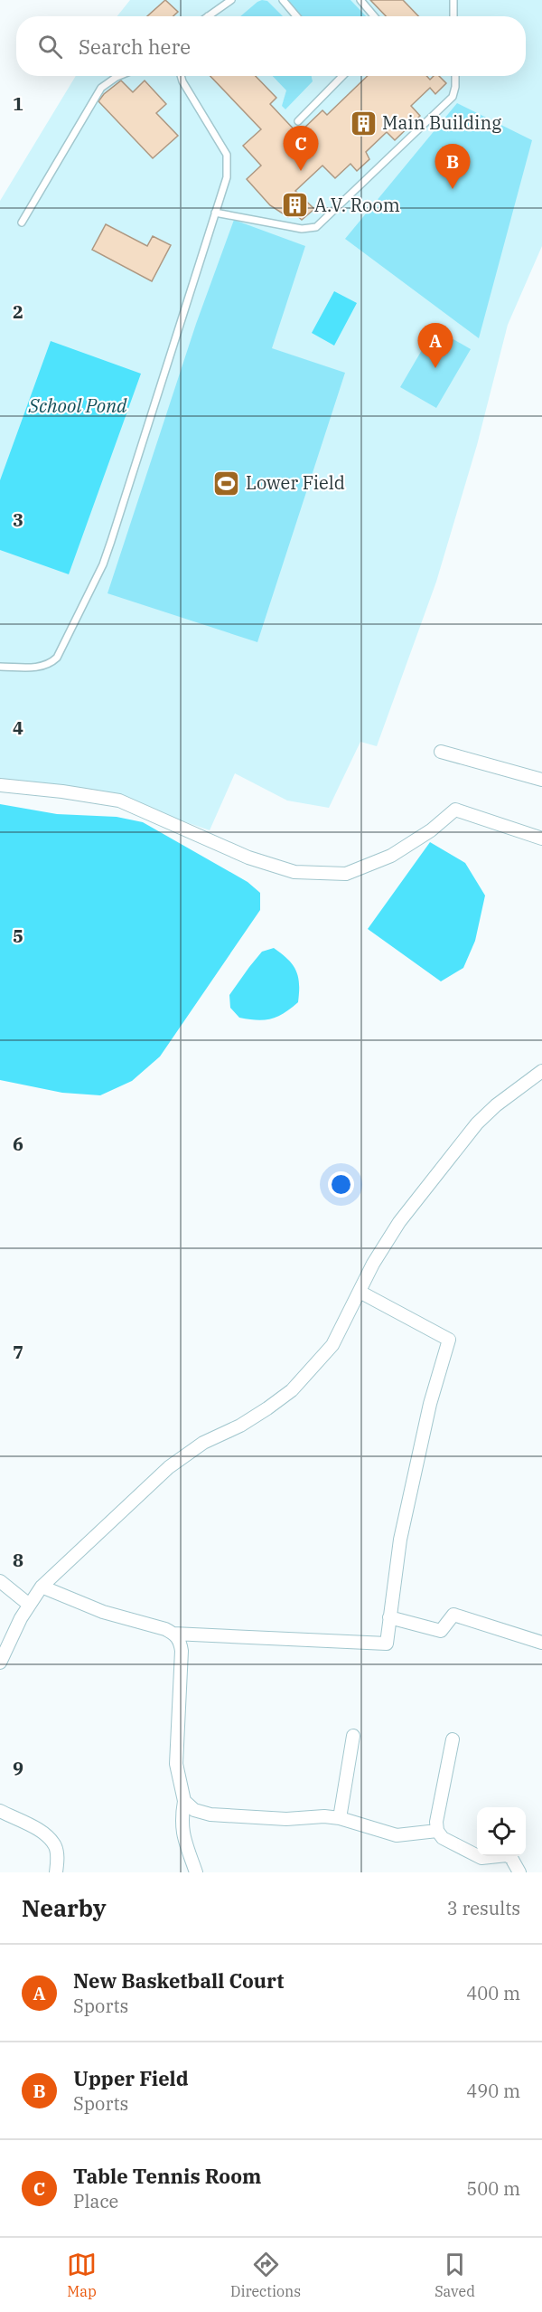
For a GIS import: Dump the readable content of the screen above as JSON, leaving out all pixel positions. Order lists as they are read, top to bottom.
{
  "water": ["School Pond"],
  "places": {
    "building": ["Main Building", "A.V. Room"],
    "sports": ["Lower Field"]
  },
  "page": {
    "search": "Search here",
    "pins": ["C", "B", "A"],
    "heading": ["Nearby", "3 results"],
    "list": [
      {
        "mark": "A",
        "name": "New Basketball Court",
        "note": "Sports",
        "value": "400 m"
      },
      {
        "mark": "B",
        "name": "Upper Field",
        "note": "Sports",
        "value": "490 m"
      },
      {
        "mark": "C",
        "name": "Table Tennis Room",
        "note": "Place",
        "value": "500 m"
      }
    ],
    "nav": ["Map", "Directions", "Saved"]
  },
  "grid": {
    "rows": [
      "1",
      "2",
      "3",
      "4",
      "5",
      "6",
      "7",
      "8",
      "9"
    ]
  }
}
